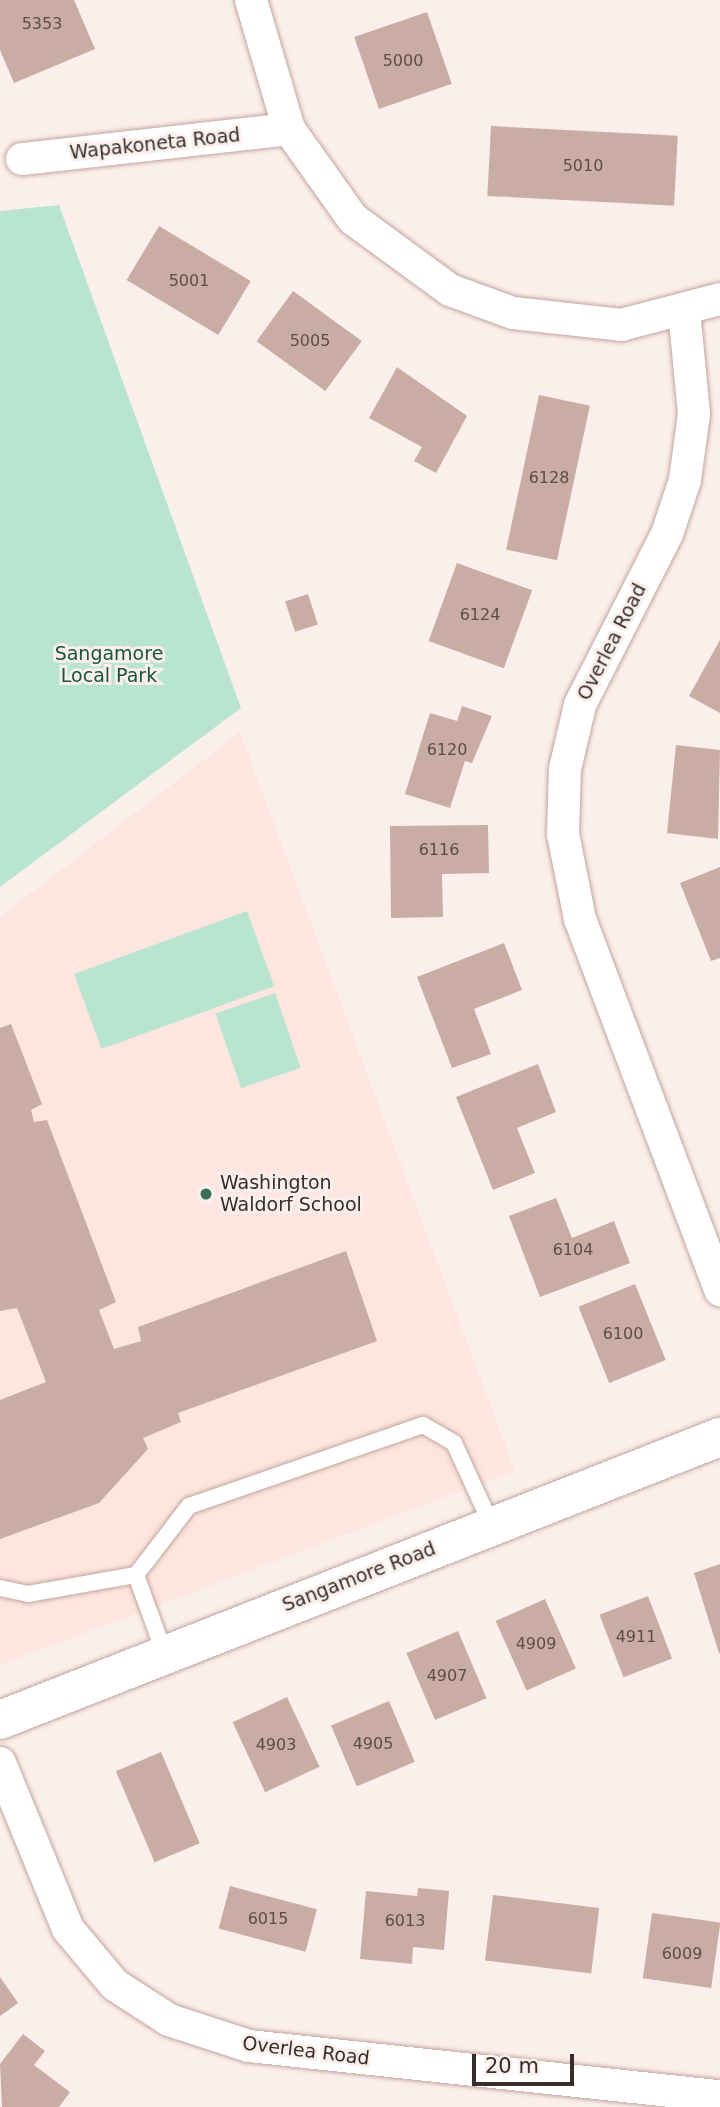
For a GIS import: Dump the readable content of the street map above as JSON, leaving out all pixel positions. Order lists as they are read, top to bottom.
{
  "streets": {
    "street": ["Wapakoneta Road", "Overlea Road", "Sangamore Road"]
  },
  "parks": ["Sangamore Local Park"],
  "places": ["Washington Waldorf School"],
  "house_numbers": [
    "5353",
    "5000",
    "5010",
    "5001",
    "5005",
    "6128",
    "6124",
    "6120",
    "6116",
    "6104",
    "6100",
    "4911",
    "4909",
    "4907",
    "4905",
    "4903",
    "6015",
    "6013",
    "6009"
  ],
  "scale_bar": "20 m"
}
